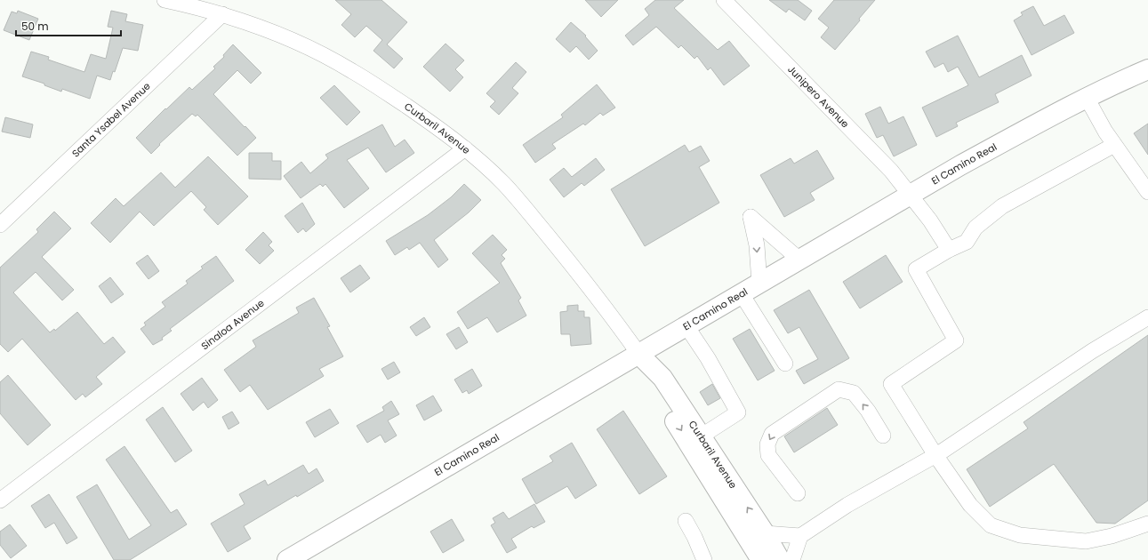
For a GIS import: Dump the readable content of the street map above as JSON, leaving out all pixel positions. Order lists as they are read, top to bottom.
{
  "streets": {
    "main road": ["Curbaril Avenue", "El Camino Real"],
    "street": ["Junipero Avenue", "Santa Ysabel Avenue", "Sinaloa Avenue"]
  },
  "crossings": [
    ["Junipero Avenue", "El Camino Real"],
    ["Santa Ysabel Avenue", "Curbaril Avenue"],
    ["Curbaril Avenue", "El Camino Real"],
    ["Curbaril Avenue", "Sinaloa Avenue"]
  ],
  "scale_bar": "50 m"
}
